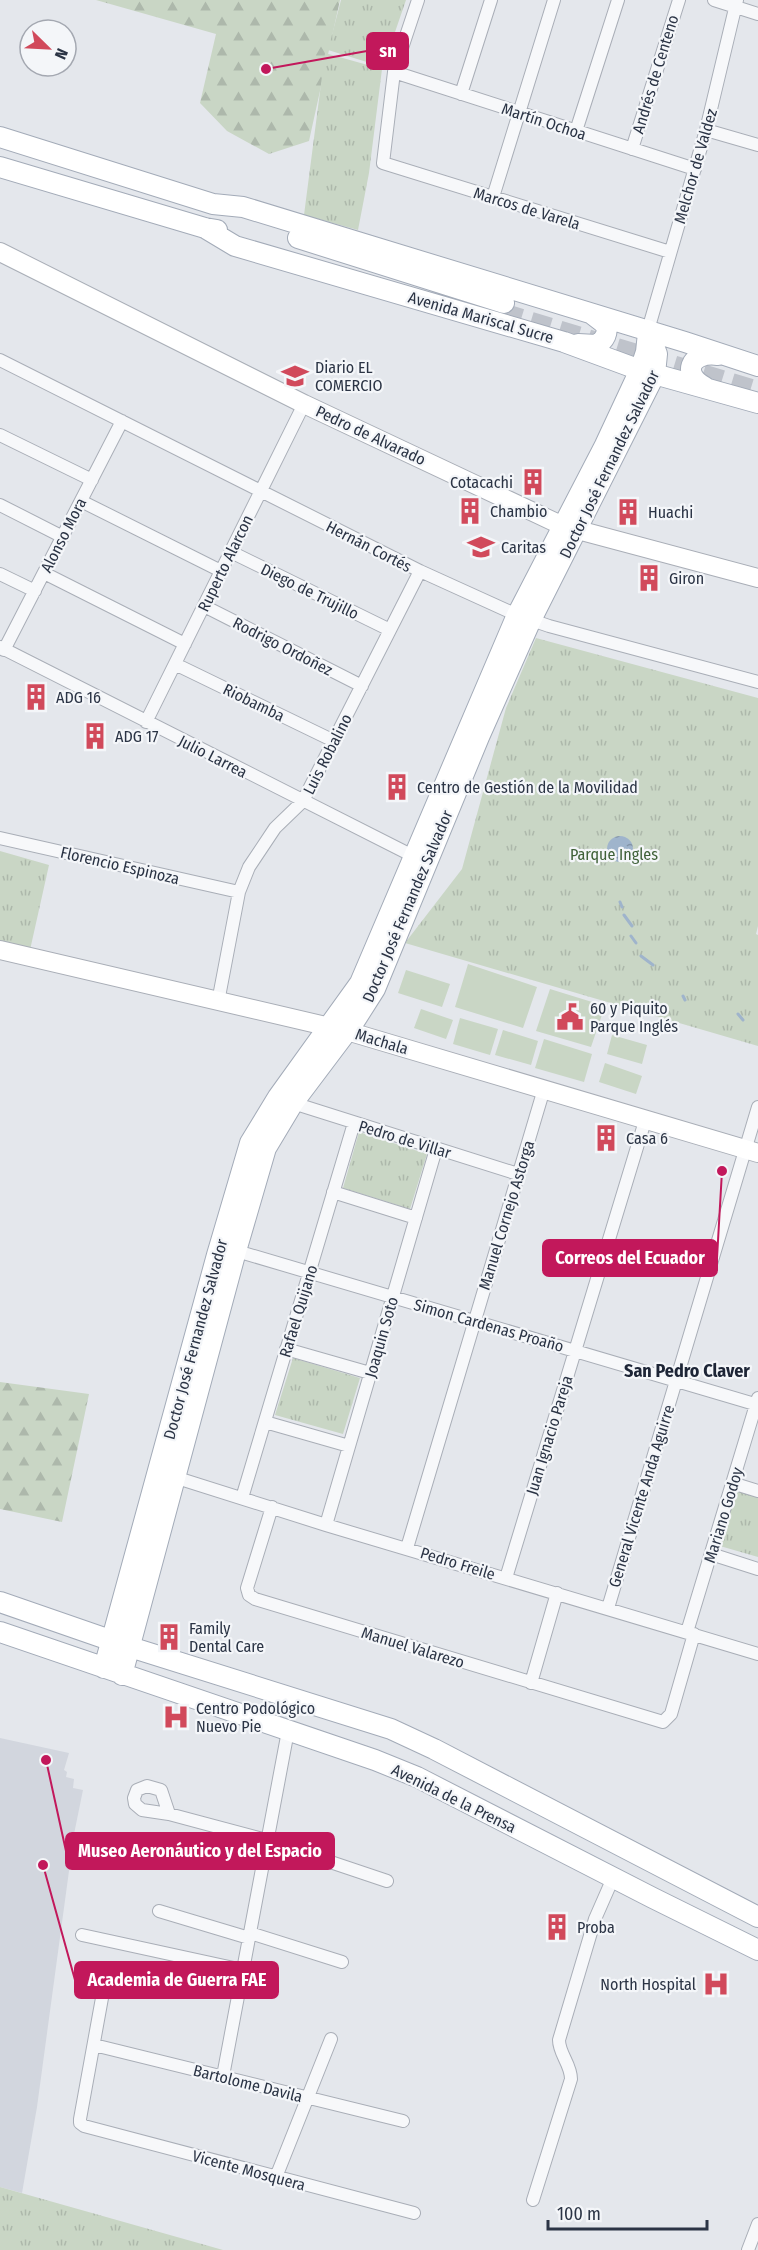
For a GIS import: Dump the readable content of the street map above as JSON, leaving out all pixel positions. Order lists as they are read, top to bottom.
{
  "streets": {
    "main road": [
      "Avenida Mariscal Sucre",
      "Pedro de Alvarado",
      "Doctor José Fernandez Salvador",
      "Machala",
      "Avenida de la Prensa"
    ],
    "street": [
      "Andrés de Centeno",
      "Martín Ochoa",
      "Melchor de Valdez",
      "Marcos de Varela",
      "Alonso Mora",
      "Hernán Cortés",
      "Ruperto Alarcon",
      "Diego de Trujillo",
      "Rodrigo Ordoñez",
      "Riobamba",
      "Luis Robalino",
      "Julio Larrea",
      "Florencio Espinoza",
      "Pedro de Villar",
      "Manuel Cornejo Astorga",
      "Rafael Quijano",
      "Simon Cardenas Proaño",
      "Joaquin Soto",
      "Juan Ignacio Pareja",
      "General Vicente Anda Aguirre",
      "Mariano Godoy",
      "Pedro Freile",
      "Manuel Valarezo",
      "Bartolome Davila",
      "Vicente Mosquera"
    ]
  },
  "crossings": [
    ["Andrés de Centeno", "Martín Ochoa"],
    ["Martín Ochoa", "Melchor de Valdez"],
    ["Martín Ochoa", "Marcos de Varela"],
    ["Melchor de Valdez", "Marcos de Varela"],
    ["Melchor de Valdez", "Avenida Mariscal Sucre"],
    ["Melchor de Valdez", "Doctor José Fernandez Salvador"],
    ["Avenida Mariscal Sucre", "Doctor José Fernandez Salvador"],
    ["Pedro de Alvarado", "Doctor José Fernandez Salvador"],
    ["Pedro de Alvarado", "Ruperto Alarcon"],
    ["Doctor José Fernandez Salvador", "Hernán Cortés"],
    ["Doctor José Fernandez Salvador", "Julio Larrea"],
    ["Doctor José Fernandez Salvador", "Machala"],
    ["Doctor José Fernandez Salvador", "Pedro de Villar"],
    ["Doctor José Fernandez Salvador", "Simon Cardenas Proaño"],
    ["Doctor José Fernandez Salvador", "Pedro Freile"],
    ["Doctor José Fernandez Salvador", "Avenida de la Prensa"],
    ["Alonso Mora", "Hernán Cortés"],
    ["Alonso Mora", "Julio Larrea"],
    ["Hernán Cortés", "Ruperto Alarcon"],
    ["Hernán Cortés", "Luis Robalino"],
    ["Ruperto Alarcon", "Diego de Trujillo"],
    ["Ruperto Alarcon", "Rodrigo Ordoñez"],
    ["Ruperto Alarcon", "Riobamba"],
    ["Ruperto Alarcon", "Julio Larrea"],
    ["Diego de Trujillo", "Luis Robalino"],
    ["Rodrigo Ordoñez", "Luis Robalino"],
    ["Riobamba", "Luis Robalino"],
    ["Luis Robalino", "Julio Larrea"],
    ["Luis Robalino", "Florencio Espinoza"],
    ["Luis Robalino", "Machala"],
    ["Machala", "Manuel Cornejo Astorga"],
    ["Machala", "Juan Ignacio Pareja"],
    ["Machala", "General Vicente Anda Aguirre"],
    ["Pedro de Villar", "Manuel Cornejo Astorga"],
    ["Pedro de Villar", "Rafael Quijano"],
    ["Pedro de Villar", "Joaquin Soto"],
    ["Manuel Cornejo Astorga", "Simon Cardenas Proaño"],
    ["Manuel Cornejo Astorga", "Pedro Freile"],
    ["Rafael Quijano", "Simon Cardenas Proaño"],
    ["Rafael Quijano", "Pedro Freile"],
    ["Simon Cardenas Proaño", "Joaquin Soto"],
    ["Simon Cardenas Proaño", "Juan Ignacio Pareja"],
    ["Simon Cardenas Proaño", "General Vicente Anda Aguirre"],
    ["Simon Cardenas Proaño", "Mariano Godoy"],
    ["Joaquin Soto", "Pedro Freile"],
    ["Juan Ignacio Pareja", "Pedro Freile"],
    ["General Vicente Anda Aguirre", "Pedro Freile"],
    ["Mariano Godoy", "Pedro Freile"],
    ["Mariano Godoy", "Manuel Valarezo"],
    ["Pedro Freile", "Manuel Valarezo"],
    ["Bartolome Davila", "Vicente Mosquera"]
  ],
  "districts": ["San Pedro Claver"],
  "parks": ["Parque Ingles"],
  "places": {
    "other": [
      "sn",
      "Correos del Ecuador",
      "Museo Aeronáutico y del Espacio",
      "Academia de Guerra FAE"
    ],
    "school or university": ["Diario EL COMERCIO", "Caritas"],
    "building": [
      "Cotacachi",
      "Chambio",
      "Huachi",
      "Giron",
      "ADG 16",
      "ADG 17",
      "Centro de Gestión de la Movilidad",
      "Casa 6",
      "Family Dental Care",
      "Proba"
    ],
    "public building": ["60 y Piquito Parque Inglés"],
    "hospital": ["Centro Podológico Nuevo Pie", "North Hospital"]
  },
  "scale_bar": "100 m",
  "north": "bottom right"
}
